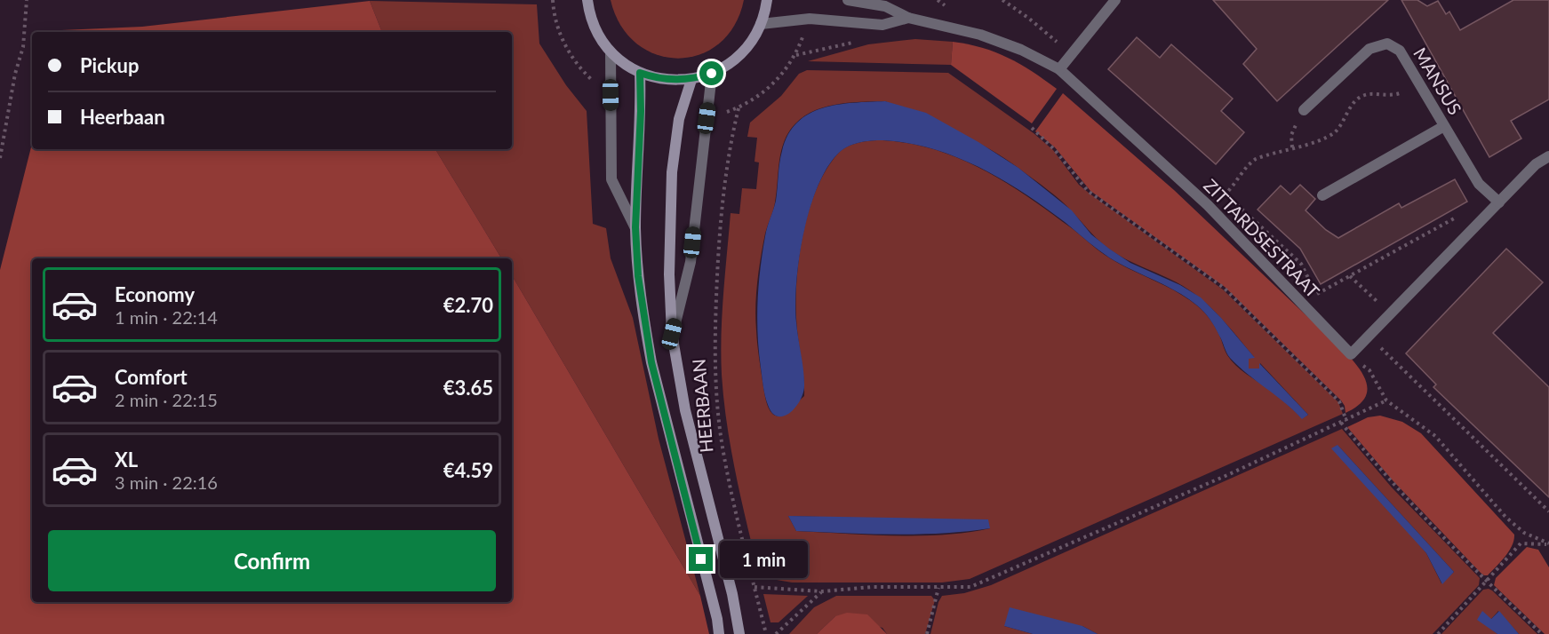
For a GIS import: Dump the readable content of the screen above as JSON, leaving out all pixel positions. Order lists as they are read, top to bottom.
{
  "streets": {
    "main road": ["HEERBAAN"],
    "street": ["MANSUS", "ZITTARDSESTRAAT"]
  },
  "crossings": [
    ["ZITTARDSESTRAAT", "HEERBAAN"]
  ],
  "page": {
    "banner": ["Pickup", "Heerbaan"],
    "list": [
      {
        "name": "Economy",
        "note": "1 min · 22:14",
        "value": "€2.70"
      },
      {
        "name": "Comfort",
        "note": "2 min · 22:15",
        "value": "€3.65"
      },
      {
        "name": "XL",
        "note": "3 min · 22:16",
        "value": "€4.59"
      }
    ],
    "buttons": "Confirm",
    "bubble": "1 min"
  }
}
